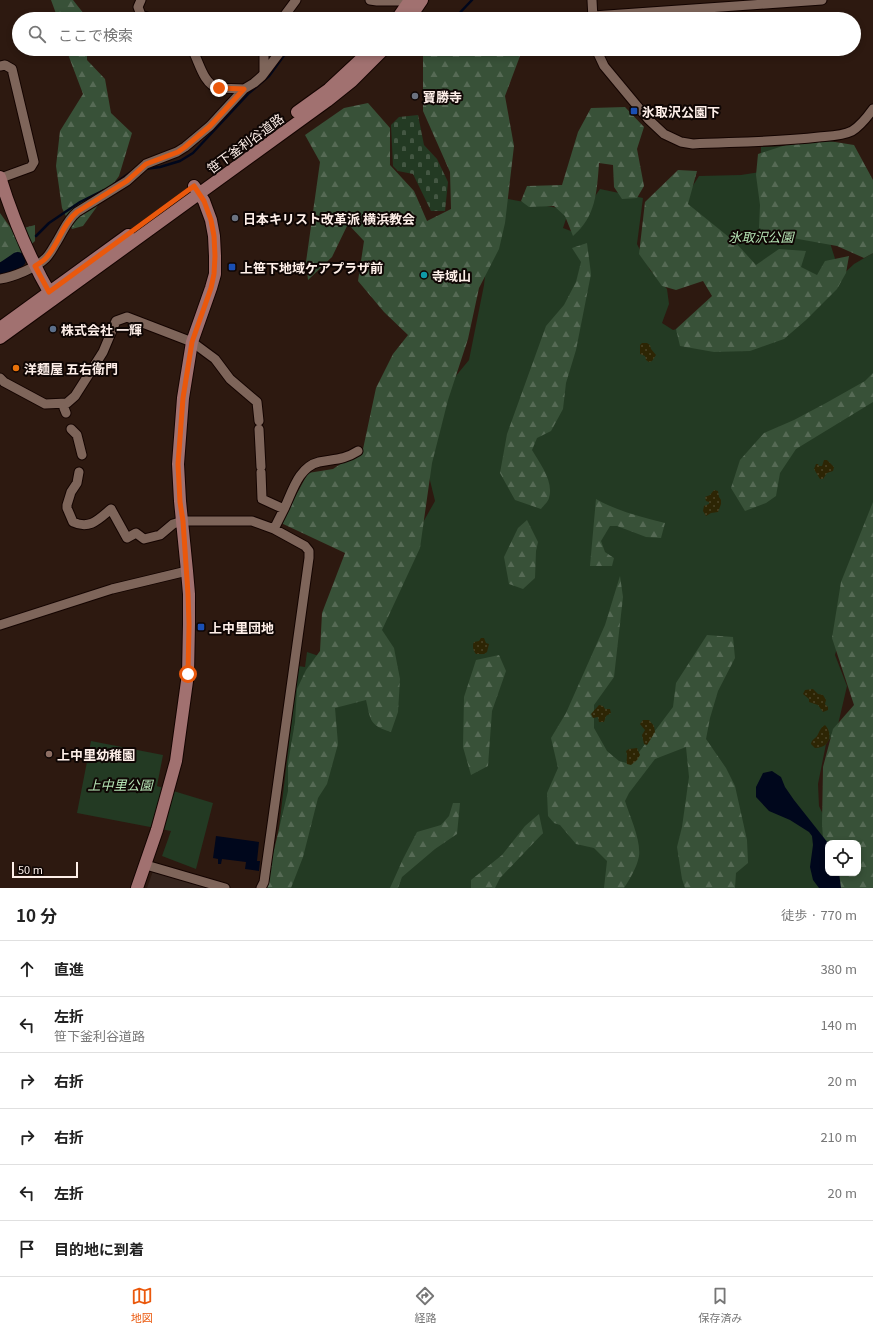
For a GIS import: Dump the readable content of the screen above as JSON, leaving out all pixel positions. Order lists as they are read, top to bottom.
{
  "streets": {
    "street": ["笹下釜利谷道路"]
  },
  "parks": ["氷取沢公園", "上中里公園"],
  "places": {
    "other": [
      "寶勝寺",
      "日本キリスト改革派 横浜教会",
      "寺域山",
      "株式会社 一輝",
      "洋麺屋 五右衛門",
      "上中里幼稚園"
    ],
    "transit": ["氷取沢公園下", "上笹下地域ケアプラザ前", "上中里団地"]
  },
  "scale_bar": "50 m",
  "page": {
    "search": "ここで検索",
    "scale": "50 m",
    "heading": ["10 分", "徒歩 · 770 m"],
    "list": [
      ["直進", "380 m"],
      ["左折", "笹下釜利谷道路", "140 m"],
      ["右折", "20 m"],
      ["右折", "210 m"],
      ["左折", "20 m"],
      "目的地に到着"
    ],
    "nav": ["地図", "経路", "保存済み"]
  }
}
